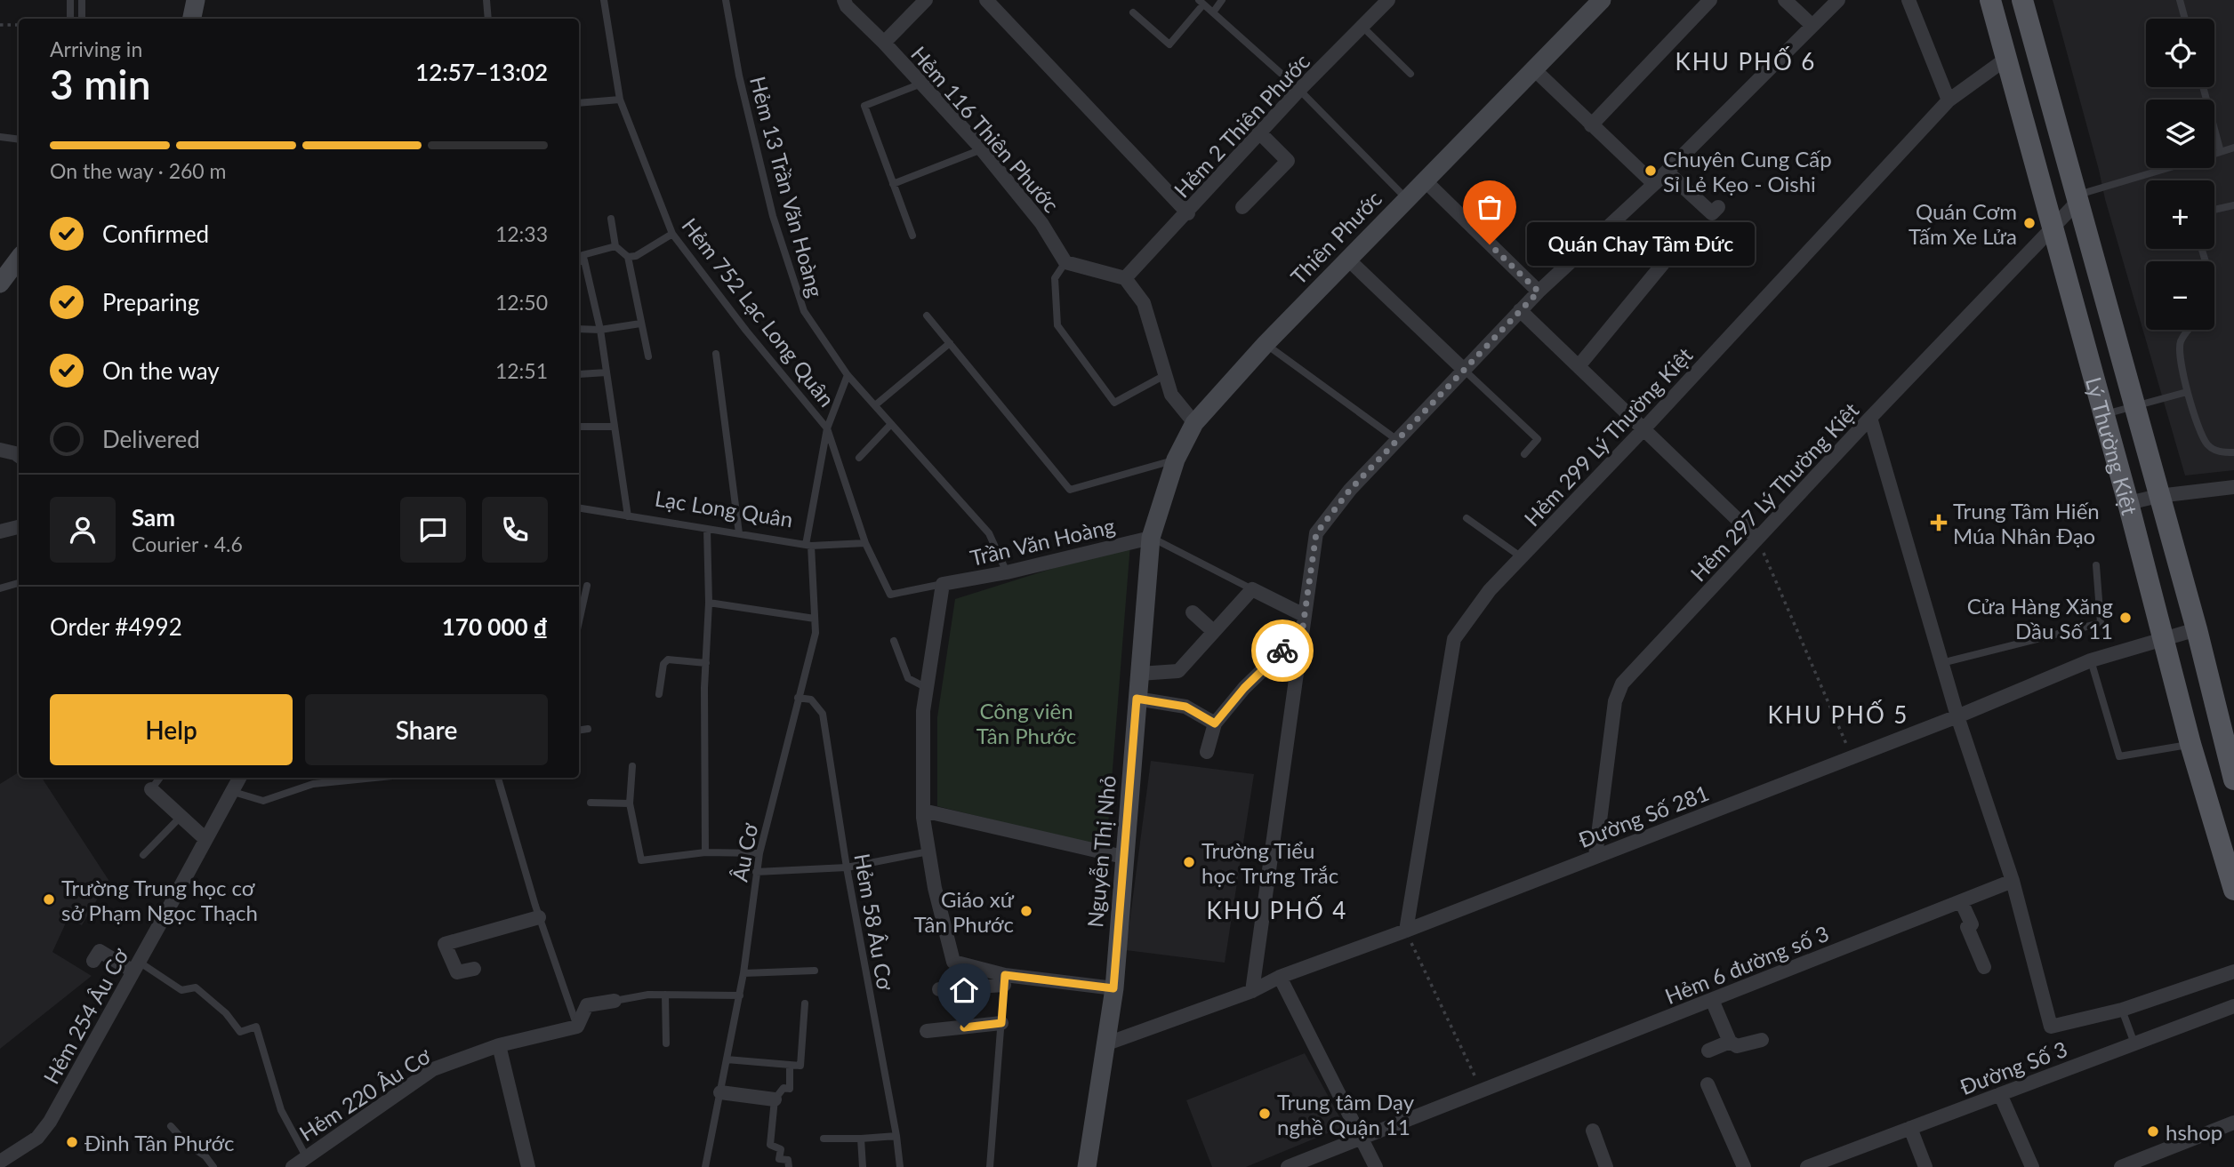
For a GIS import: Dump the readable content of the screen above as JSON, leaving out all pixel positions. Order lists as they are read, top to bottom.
{
  "streets": {
    "main road": ["Lý Thường Kiệt"],
    "street": [
      "Hẻm 2 Thiên Phước",
      "Hẻm 116 Thiên Phước",
      "Thiên Phước",
      "Hẻm 299 Lý Thường Kiệt",
      "Hẻm 297 Lý Thường Kiệt",
      "Trần Văn Hoàng",
      "Đường Số 281",
      "Nguyễn Thị Nhỏ",
      "Hẻm 6 đường số 3",
      "Hẻm 254 Âu Cơ",
      "Đường Số 3",
      "Hẻm 220 Âu Cơ"
    ],
    "lane": [
      "Hẻm 13 Trần Văn Hoàng",
      "Hẻm 752 Lạc Long Quân",
      "Lạc Long Quân",
      "Âu Cơ",
      "Hẻm 58 Âu Cơ"
    ]
  },
  "crossings": [
    ["Hẻm 13 Trần Văn Hoàng", "Trần Văn Hoàng"],
    ["Thiên Phước", "Trần Văn Hoàng"],
    ["Thiên Phước", "Nguyễn Thị Nhỏ"],
    ["Hẻm 752 Lạc Long Quân", "Trần Văn Hoàng"],
    ["Hẻm 752 Lạc Long Quân", "Âu Cơ"],
    ["Hẻm 299 Lý Thường Kiệt", "Lý Thường Kiệt"],
    ["Hẻm 299 Lý Thường Kiệt", "Đường Số 281"],
    ["Lý Thường Kiệt", "Hẻm 297 Lý Thường Kiệt"],
    ["Lý Thường Kiệt", "Đường Số 281"],
    ["Hẻm 297 Lý Thường Kiệt", "Đường Số 281"],
    ["Lạc Long Quân", "Trần Văn Hoàng"],
    ["Lạc Long Quân", "Âu Cơ"],
    ["Trần Văn Hoàng", "Nguyễn Thị Nhỏ"],
    ["Trần Văn Hoàng", "Âu Cơ"],
    ["Đường Số 281", "Nguyễn Thị Nhỏ"],
    ["Âu Cơ", "Hẻm 58 Âu Cơ"]
  ],
  "districts": ["KHU PHỐ 6", "KHU PHỐ 5", "KHU PHỐ 4"],
  "parks": ["Công viên Tân Phước"],
  "places": {
    "other": [
      "Chuyên Cung Cấp Sỉ Lẻ Kẹo - Oishi",
      "Quán Cơm Tấm Xe Lửa",
      "Quán Chay Tâm Đức",
      "Cửa Hàng Xăng Dầu Số 11",
      "Trường Tiểu học Trưng Trắc",
      "Trường Trung học cơ sở Phạm Ngọc Thạch",
      "Giáo xứ Tân Phước",
      "Trung tâm Dạy nghề Quận 11",
      "hshop",
      "Đình Tân Phước"
    ],
    "health": ["Trung Tâm Hiến Múa Nhân Đạo"]
  },
  "page": {
    "map_buttons": ["+", "−"],
    "heading": ["3 min", "Arriving in", "12:57–13:02"],
    "panel": [
      "Sam",
      "Courier · 4.6",
      "Order #4992",
      "170 000 ₫"
    ],
    "bar": "On the way · 260 m",
    "list": [
      ["Confirmed", "12:33"],
      ["Preparing", "12:50"],
      ["On the way", "12:51"],
      "Delivered"
    ],
    "bubble": "Quán Chay Tâm Đức",
    "buttons": ["Help", "Share"]
  }
}
